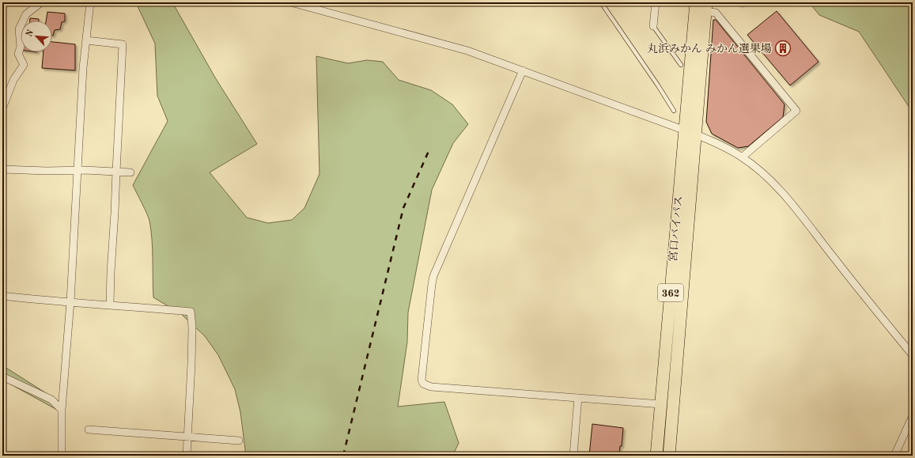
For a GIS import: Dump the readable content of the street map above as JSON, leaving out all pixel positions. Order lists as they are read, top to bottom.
{
  "streets": {
    "highway": ["宮口バイパス", "362"]
  },
  "places": {
    "building": ["丸浜みかん みかん選果場"]
  },
  "north": "top left"
}
